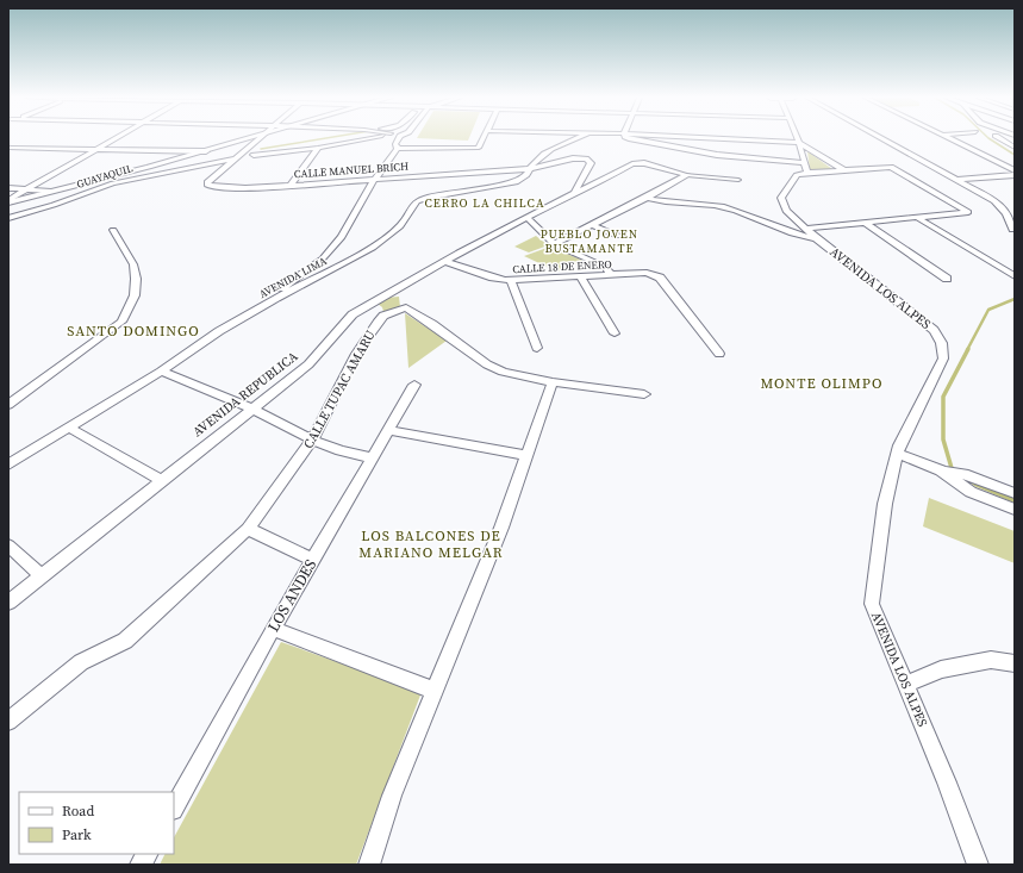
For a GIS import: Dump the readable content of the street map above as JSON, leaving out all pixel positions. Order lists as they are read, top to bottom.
{
  "streets": {
    "street": [
      "CALLE MANUEL BRICH",
      "GUAYAQUIL",
      "CALLE 18 DE ENERO",
      "AVENIDA LIMA",
      "AVENIDA LOS ALPES",
      "CALLE TUPAC AMARU",
      "AVENIDA REPUBLICA",
      "LOS ANDES"
    ]
  },
  "crossings": [
    ["CALLE MANUEL BRICH", "GUAYAQUIL"],
    ["CALLE MANUEL BRICH", "AVENIDA LIMA"],
    ["CALLE 18 DE ENERO", "AVENIDA REPUBLICA"],
    ["CALLE TUPAC AMARU", "AVENIDA REPUBLICA"]
  ],
  "districts": [
    "CERRO LA CHILCA",
    "PUEBLO JOVEN BUSTAMANTE",
    "SANTO DOMINGO",
    "MONTE OLIMPO",
    "LOS BALCONES DE MARIANO MELGAR"
  ],
  "legend": ["Road", "Park"]
}
